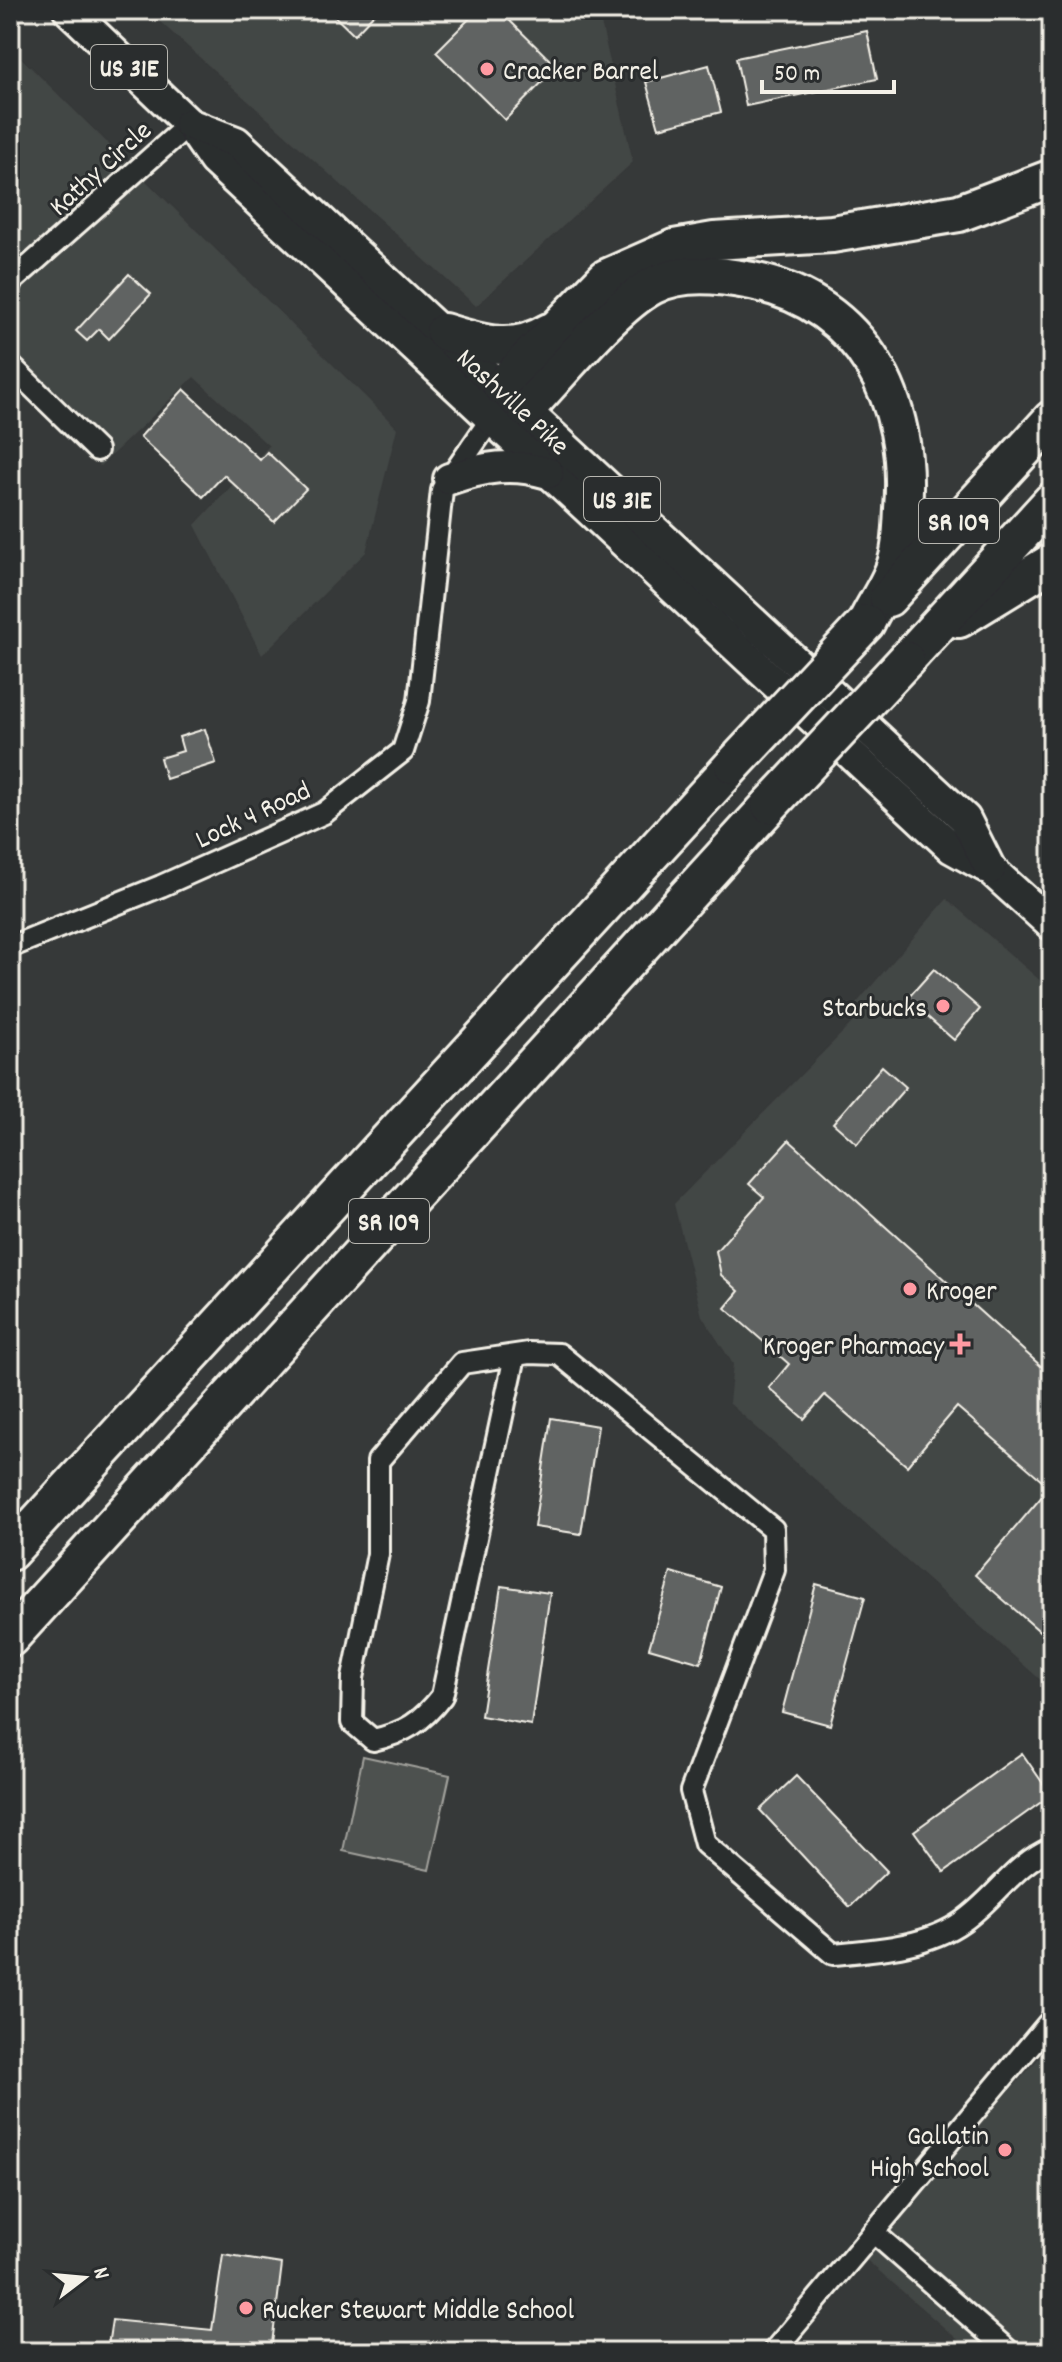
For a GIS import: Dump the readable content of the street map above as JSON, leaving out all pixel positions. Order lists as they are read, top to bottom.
{
  "streets": {
    "highway": ["SR 109"],
    "main road": ["US 31E", "Nashville Pike"],
    "street": ["Kathy Circle", "Lock 4 Road"]
  },
  "crossings": [
    ["Kathy Circle", "Nashville Pike"],
    ["Nashville Pike", "Lock 4 Road"]
  ],
  "places": {
    "other": [
      "Cracker Barrel",
      "Starbucks",
      "Kroger",
      "Gallatin High School",
      "Rucker Stewart Middle School"
    ],
    "health": ["Kroger Pharmacy"]
  },
  "scale_bar": "50 m",
  "north": "right"
}
